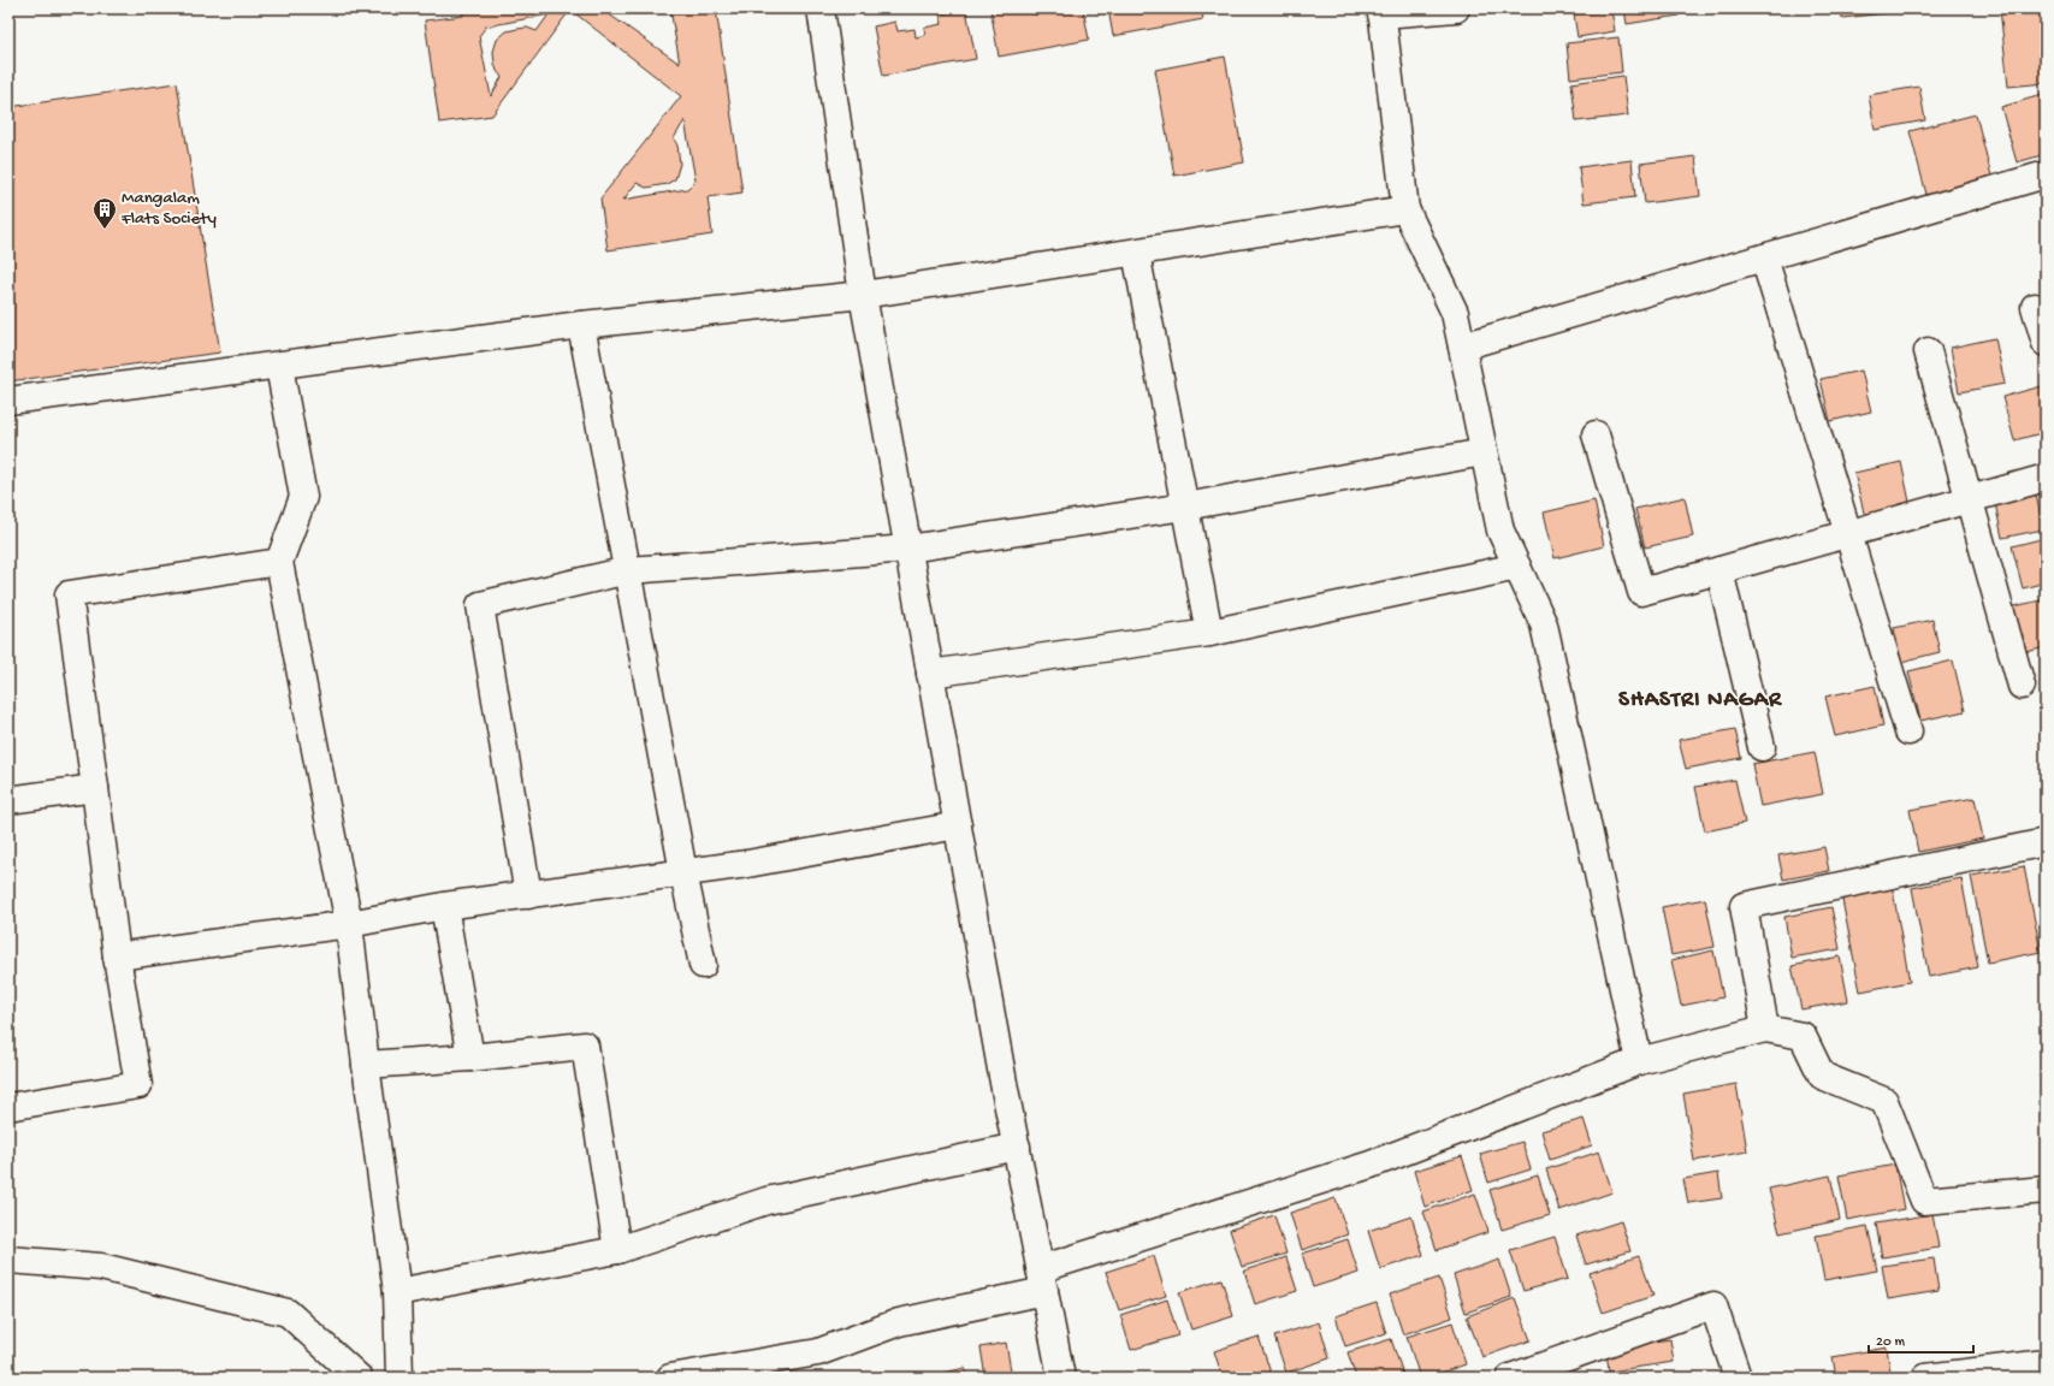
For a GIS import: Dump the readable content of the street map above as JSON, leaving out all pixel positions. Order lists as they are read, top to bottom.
{
  "districts": ["SHASTRI NAGAR"],
  "places": {
    "building": ["Mangalam Flats Society"]
  },
  "scale_bar": "20 m"
}
